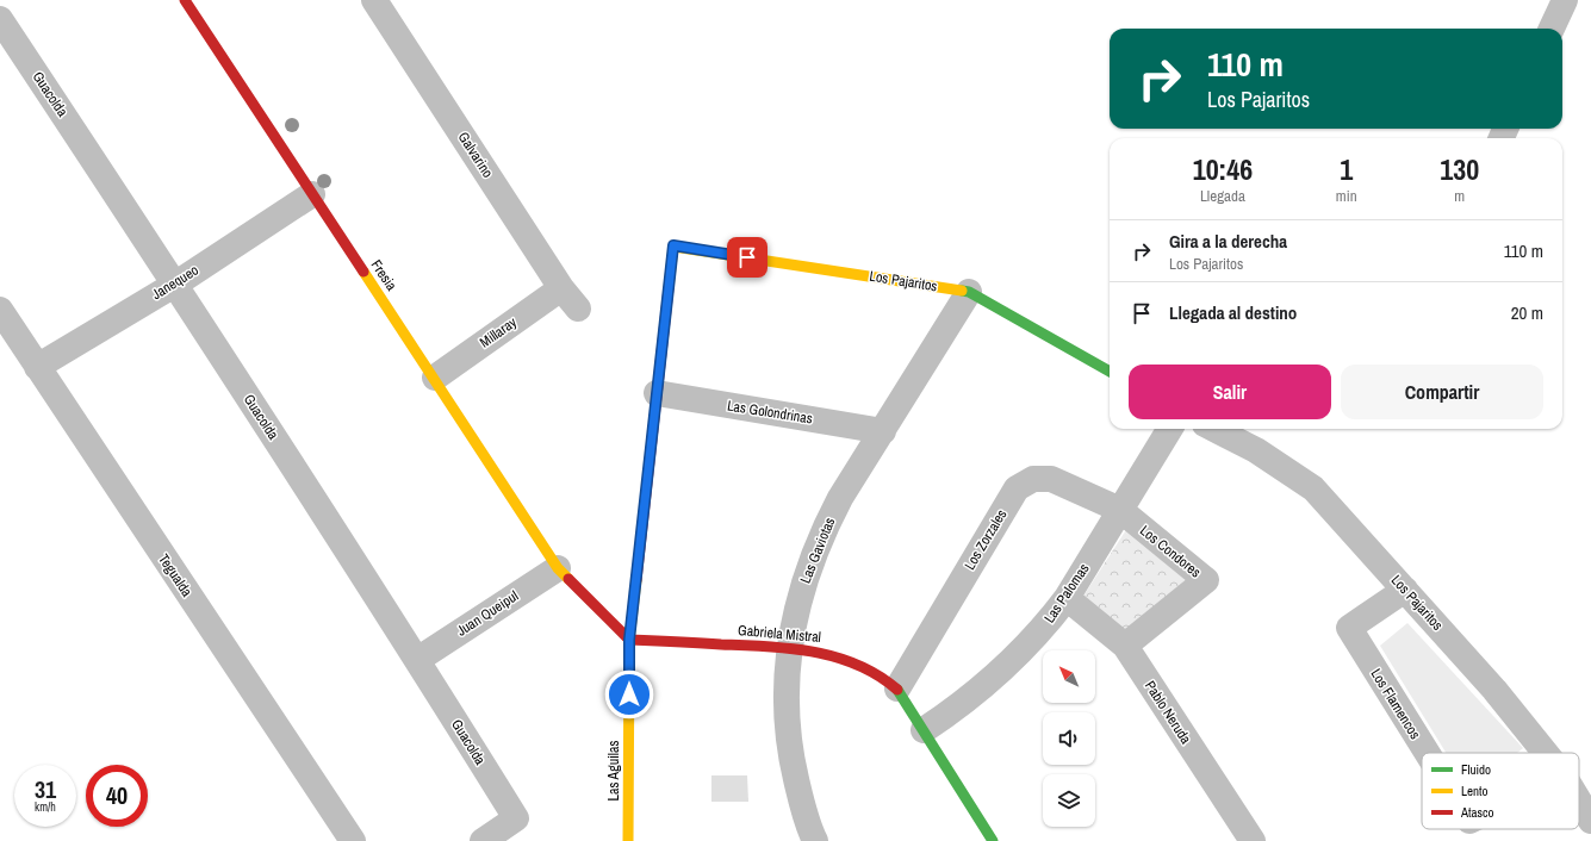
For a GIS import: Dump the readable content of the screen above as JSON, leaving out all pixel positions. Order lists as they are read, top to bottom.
{
  "streets": {
    "street": [
      "Guacolda",
      "Galvarino",
      "Fresia",
      "Los Pajaritos",
      "Janequeo",
      "Millaray",
      "Las Golondrinas",
      "Los Zorzales",
      "Las Gaviotas",
      "Los Condores",
      "Tegualda",
      "Las Palomas",
      "Juan Queipul",
      "Gabriela Mistral",
      "Los Flamencos",
      "Pablo Neruda",
      "Las Aguilas"
    ]
  },
  "crossings": [
    ["Guacolda", "Janequeo"],
    ["Guacolda", "Juan Queipul"],
    ["Galvarino", "Millaray"],
    ["Fresia", "Janequeo"],
    ["Fresia", "Millaray"],
    ["Fresia", "Juan Queipul"],
    ["Los Pajaritos", "Las Gaviotas"],
    ["Los Pajaritos", "Los Flamencos"],
    ["Los Pajaritos", "Las Aguilas"],
    ["Janequeo", "Tegualda"],
    ["Las Golondrinas", "Las Gaviotas"],
    ["Las Golondrinas", "Las Aguilas"],
    ["Los Zorzales", "Los Condores"],
    ["Los Zorzales", "Las Palomas"],
    ["Los Zorzales", "Gabriela Mistral"],
    ["Las Gaviotas", "Gabriela Mistral"],
    ["Los Condores", "Las Palomas"],
    ["Los Condores", "Pablo Neruda"],
    ["Las Palomas", "Gabriela Mistral"],
    ["Las Palomas", "Pablo Neruda"],
    ["Gabriela Mistral", "Las Aguilas"]
  ],
  "legend": ["Fluido", "Lento", "Atasco"],
  "north": "top left",
  "page": {
    "turn": ["110 m", "Los Pajaritos"],
    "eta": [
      "10:46",
      "Llegada",
      "1",
      "min",
      "130",
      "m"
    ],
    "list": [
      {
        "name": "Gira a la derecha",
        "note": "Los Pajaritos",
        "value": "110 m"
      },
      {
        "name": "Llegada al destino",
        "value": "20 m"
      }
    ],
    "buttons": ["Salir", "Compartir"],
    "speed": "31 km/h",
    "limit": "40"
  }
}
